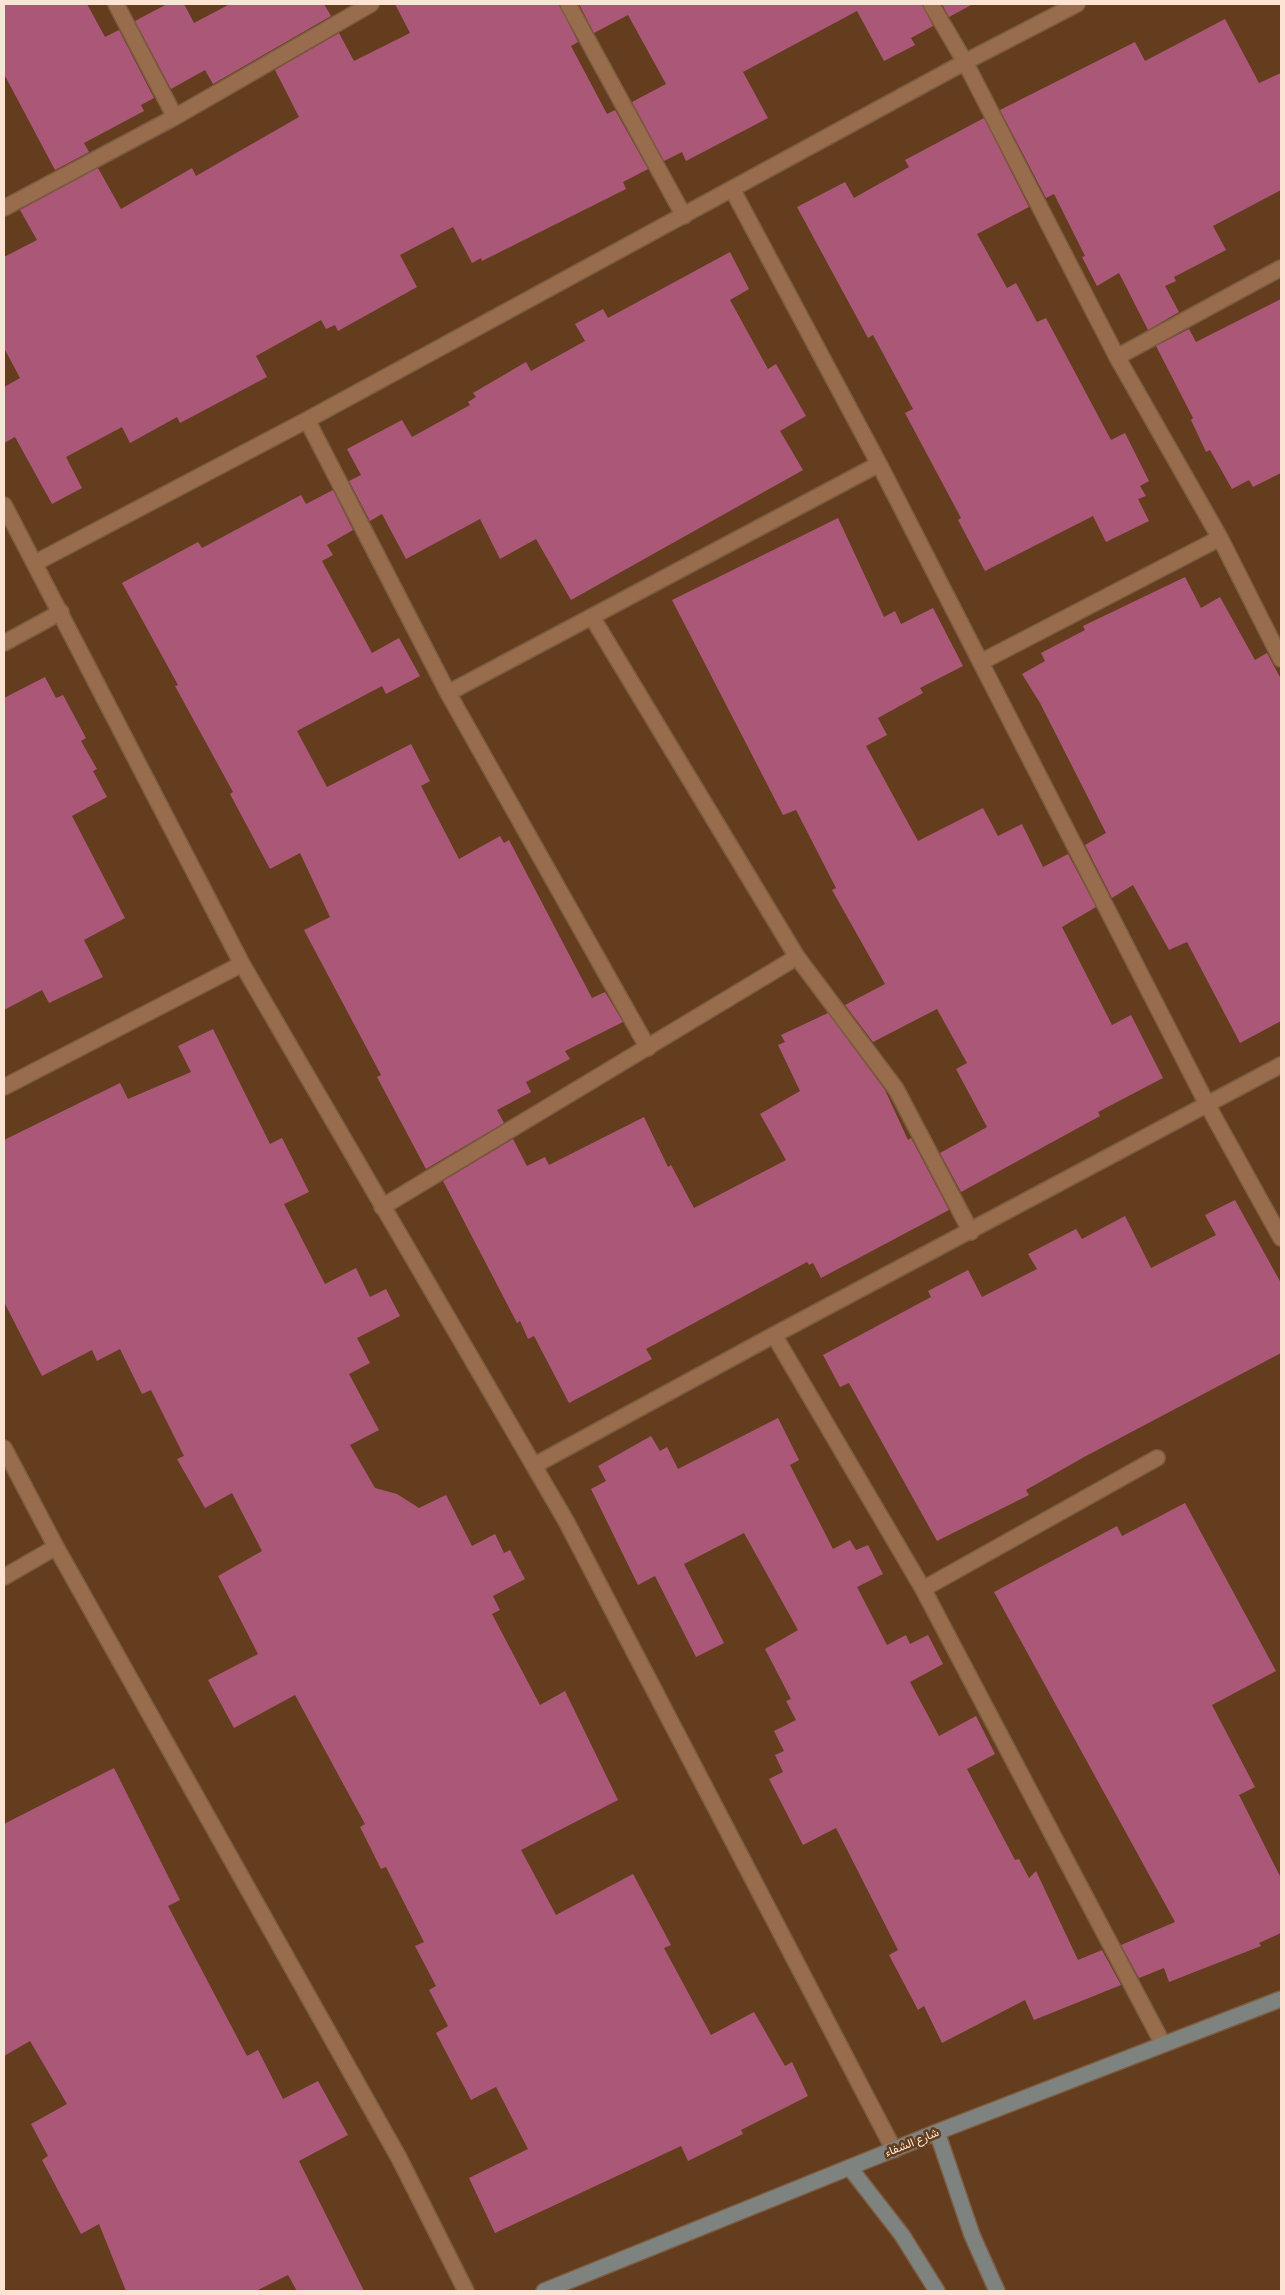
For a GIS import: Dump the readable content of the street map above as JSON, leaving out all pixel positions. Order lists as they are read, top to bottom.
{
  "streets": {
    "street": ["شارع الشفاء"]
  }
}
